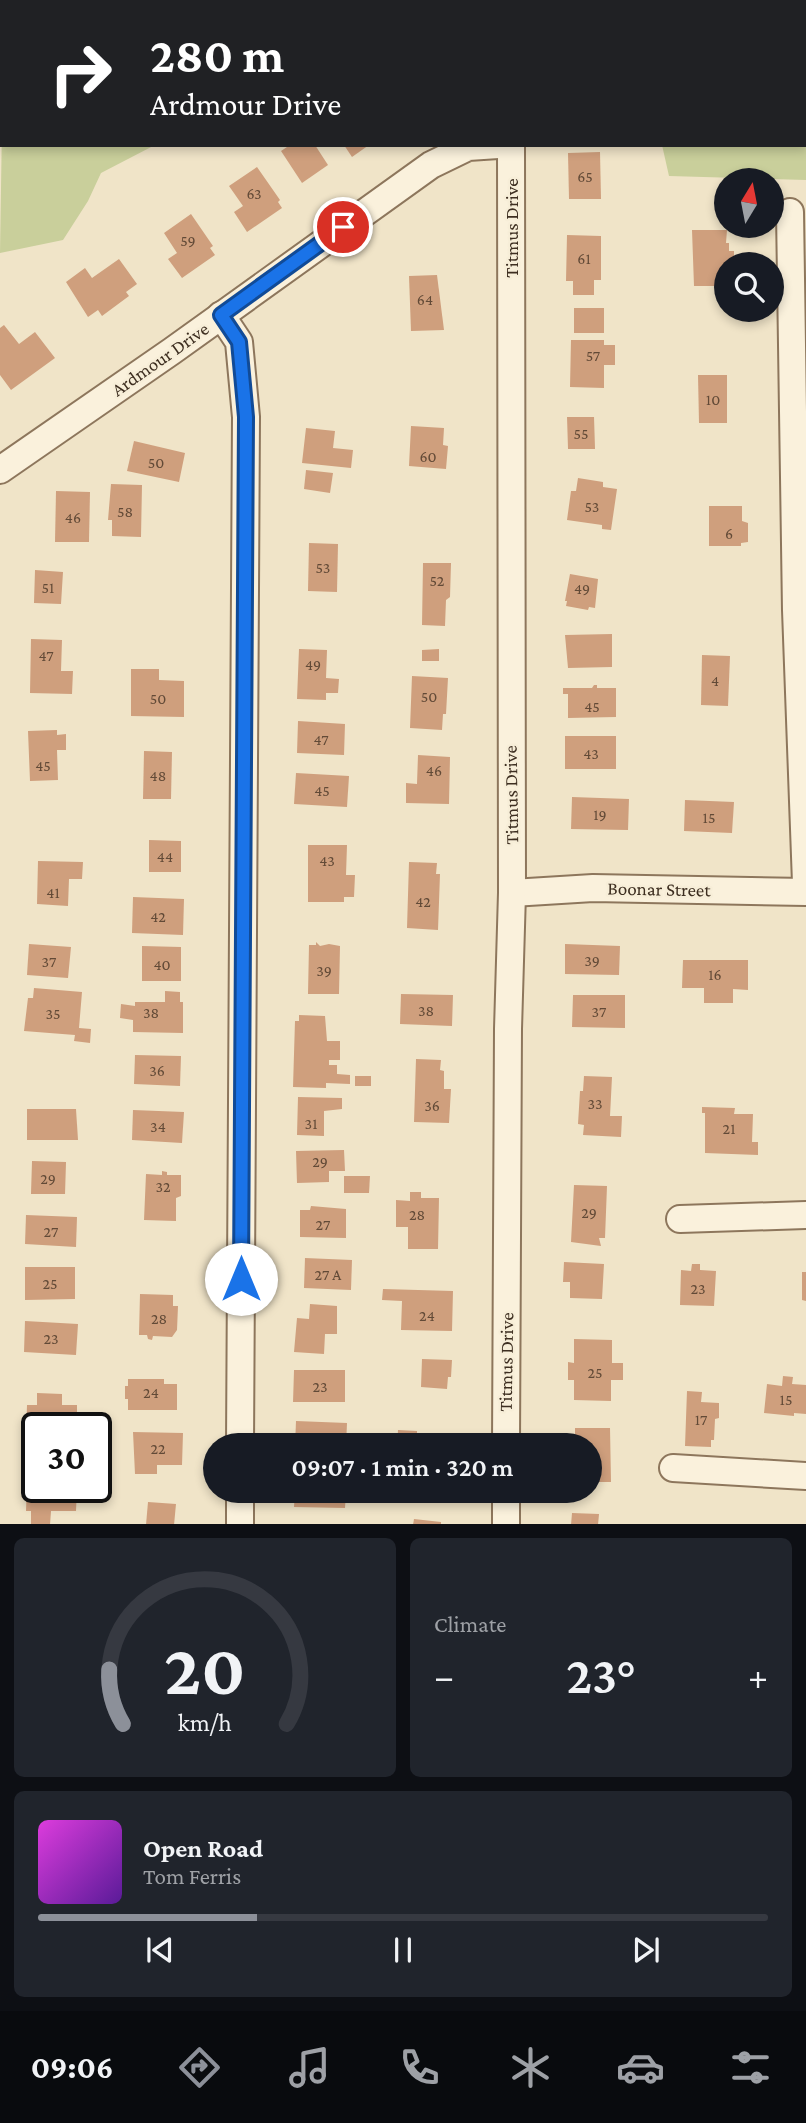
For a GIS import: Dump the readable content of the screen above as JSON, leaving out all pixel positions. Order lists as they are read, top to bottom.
{
  "streets": {
    "street": ["Titmus Drive", "Ardmour Drive", "Boonar Street"]
  },
  "crossings": [
    ["Titmus Drive", "Boonar Street"]
  ],
  "house_numbers": [
    "65",
    "63",
    "59",
    "61",
    "64",
    "57",
    "10",
    "55",
    "60",
    "50",
    "53",
    "58",
    "46",
    "6",
    "53",
    "52",
    "51",
    "49",
    "47",
    "49",
    "4",
    "50",
    "50",
    "45",
    "47",
    "43",
    "45",
    "46",
    "48",
    "45",
    "19",
    "15",
    "44",
    "43",
    "41",
    "42",
    "42",
    "39",
    "37",
    "40",
    "39",
    "16",
    "38",
    "37",
    "38",
    "35",
    "36",
    "33",
    "36",
    "31",
    "34",
    "21",
    "29",
    "29",
    "32",
    "29",
    "28",
    "27",
    "27",
    "27 A",
    "25",
    "23",
    "24",
    "28",
    "23",
    "25",
    "23",
    "24",
    "15",
    "17",
    "22"
  ],
  "north": "top",
  "page": {
    "turn": ["280 m", "Ardmour Drive"],
    "limit": "30",
    "trip": "09:07 · 1 min · 320 m",
    "tile": "Climate",
    "heat": ["−", "23°", "+"],
    "song": ["Open Road", "Tom Ferris"],
    "tabs": "09:06",
    "gauge": ["20", "km/h"]
  }
}
